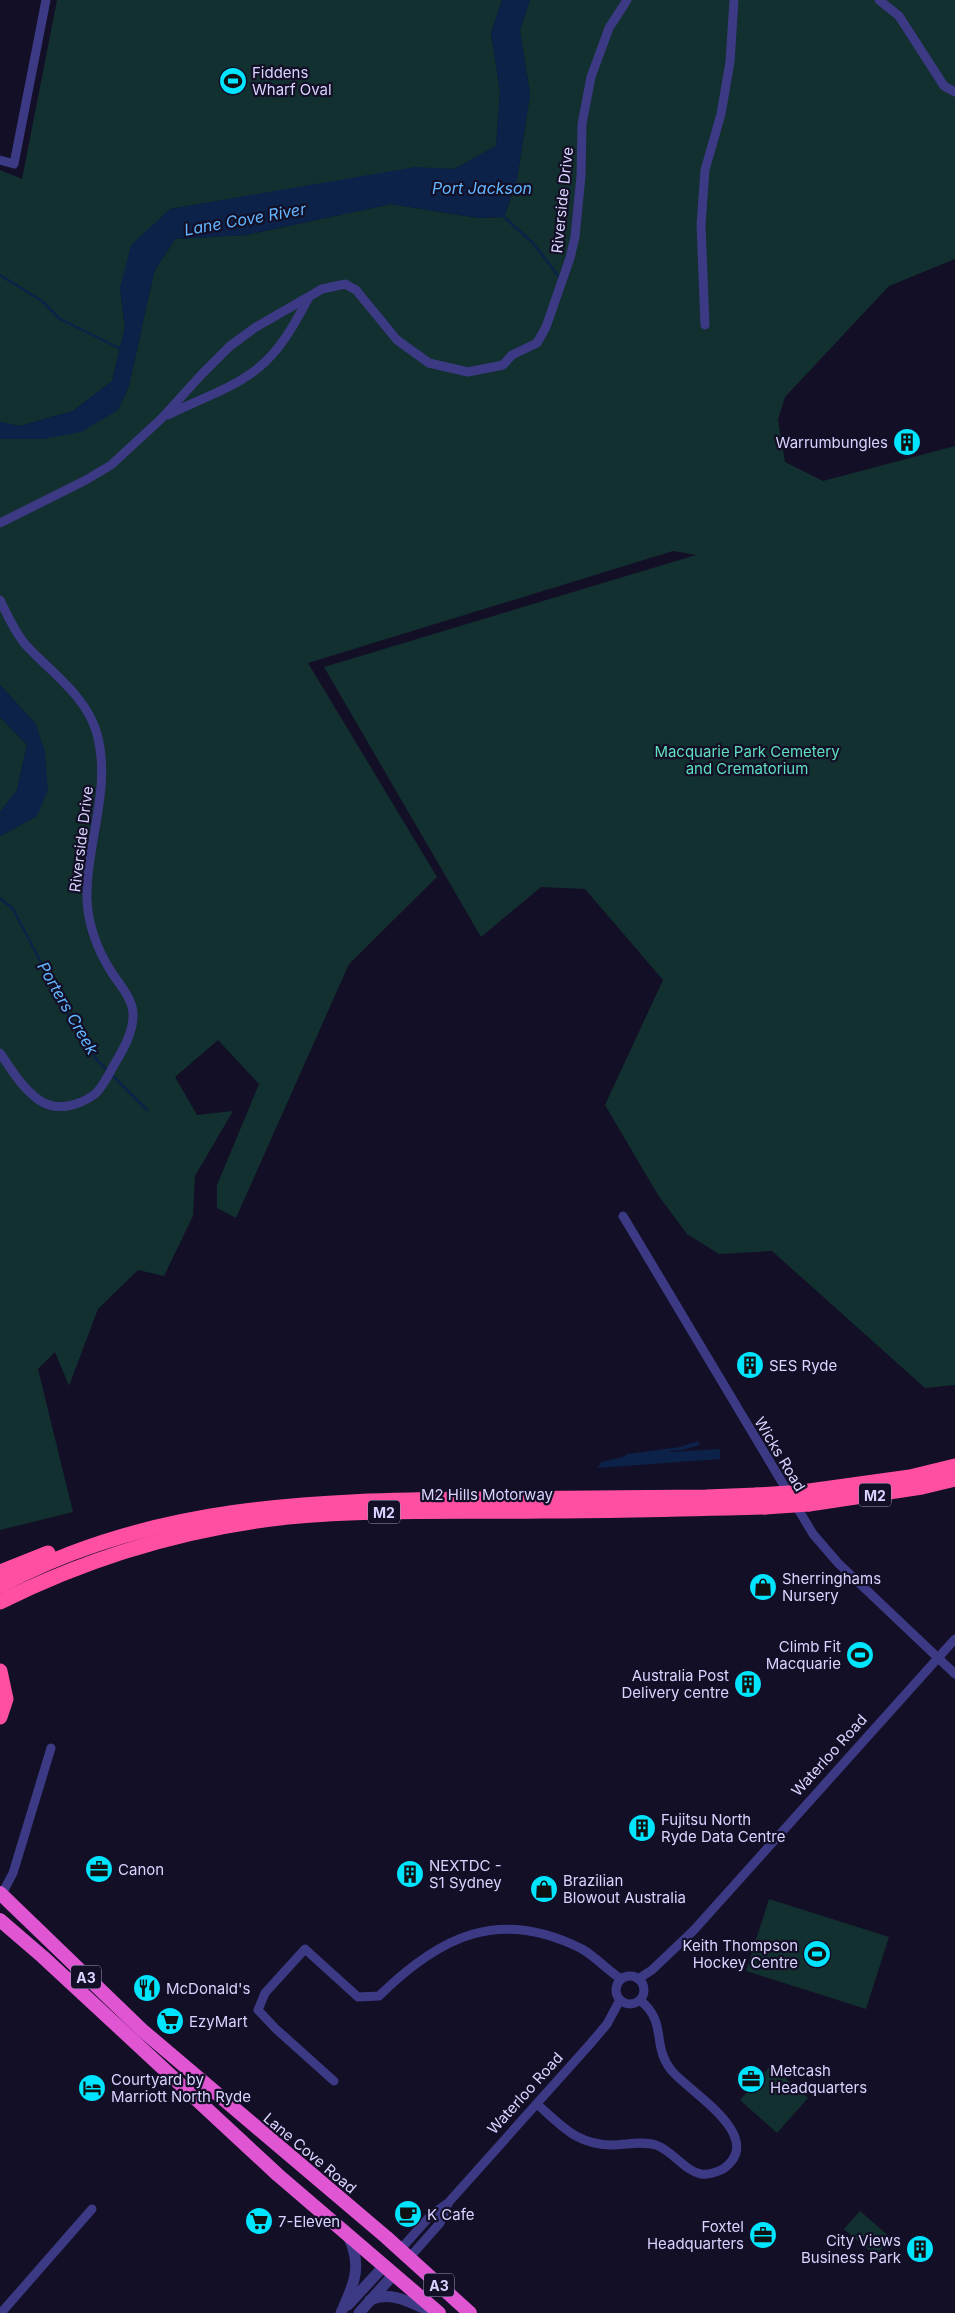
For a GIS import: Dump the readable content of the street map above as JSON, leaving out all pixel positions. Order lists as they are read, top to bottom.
{
  "streets": {
    "highway": [
      "M2 Hills Motorway",
      "M2",
      "Waterloo Road",
      "A3",
      "Lane Cove Road"
    ],
    "street": ["Riverside Drive", "Wicks Road"]
  },
  "crossings": [
    ["Wicks Road", "Waterloo Road"],
    ["M2 Hills Motorway", "M2"],
    ["Waterloo Road", "A3"],
    ["Waterloo Road", "Lane Cove Road"]
  ],
  "water": ["Port Jackson", "Lane Cove River", "Porters Creek"],
  "parks": ["Macquarie Park Cemetery and Crematorium"],
  "places": {
    "sports": ["Fiddens Wharf Oval", "Climb Fit Macquarie", "Keith Thompson Hockey Centre"],
    "building": [
      "Warrumbungles",
      "SES Ryde",
      "Australia Post Delivery centre",
      "Fujitsu North Ryde Data Centre",
      "NEXTDC - S1 Sydney",
      "City Views Business Park"
    ],
    "shop": ["Sherringhams Nursery", "Brazilian Blowout Australia"],
    "office": ["Canon", "Metcash Headquarters", "Foxtel Headquarters"],
    "restaurant": ["McDonald's"],
    "supermarket": ["EzyMart", "7-Eleven"],
    "hotel": ["Courtyard by Marriott North Ryde"],
    "cafe": ["K Cafe"]
  }
}
